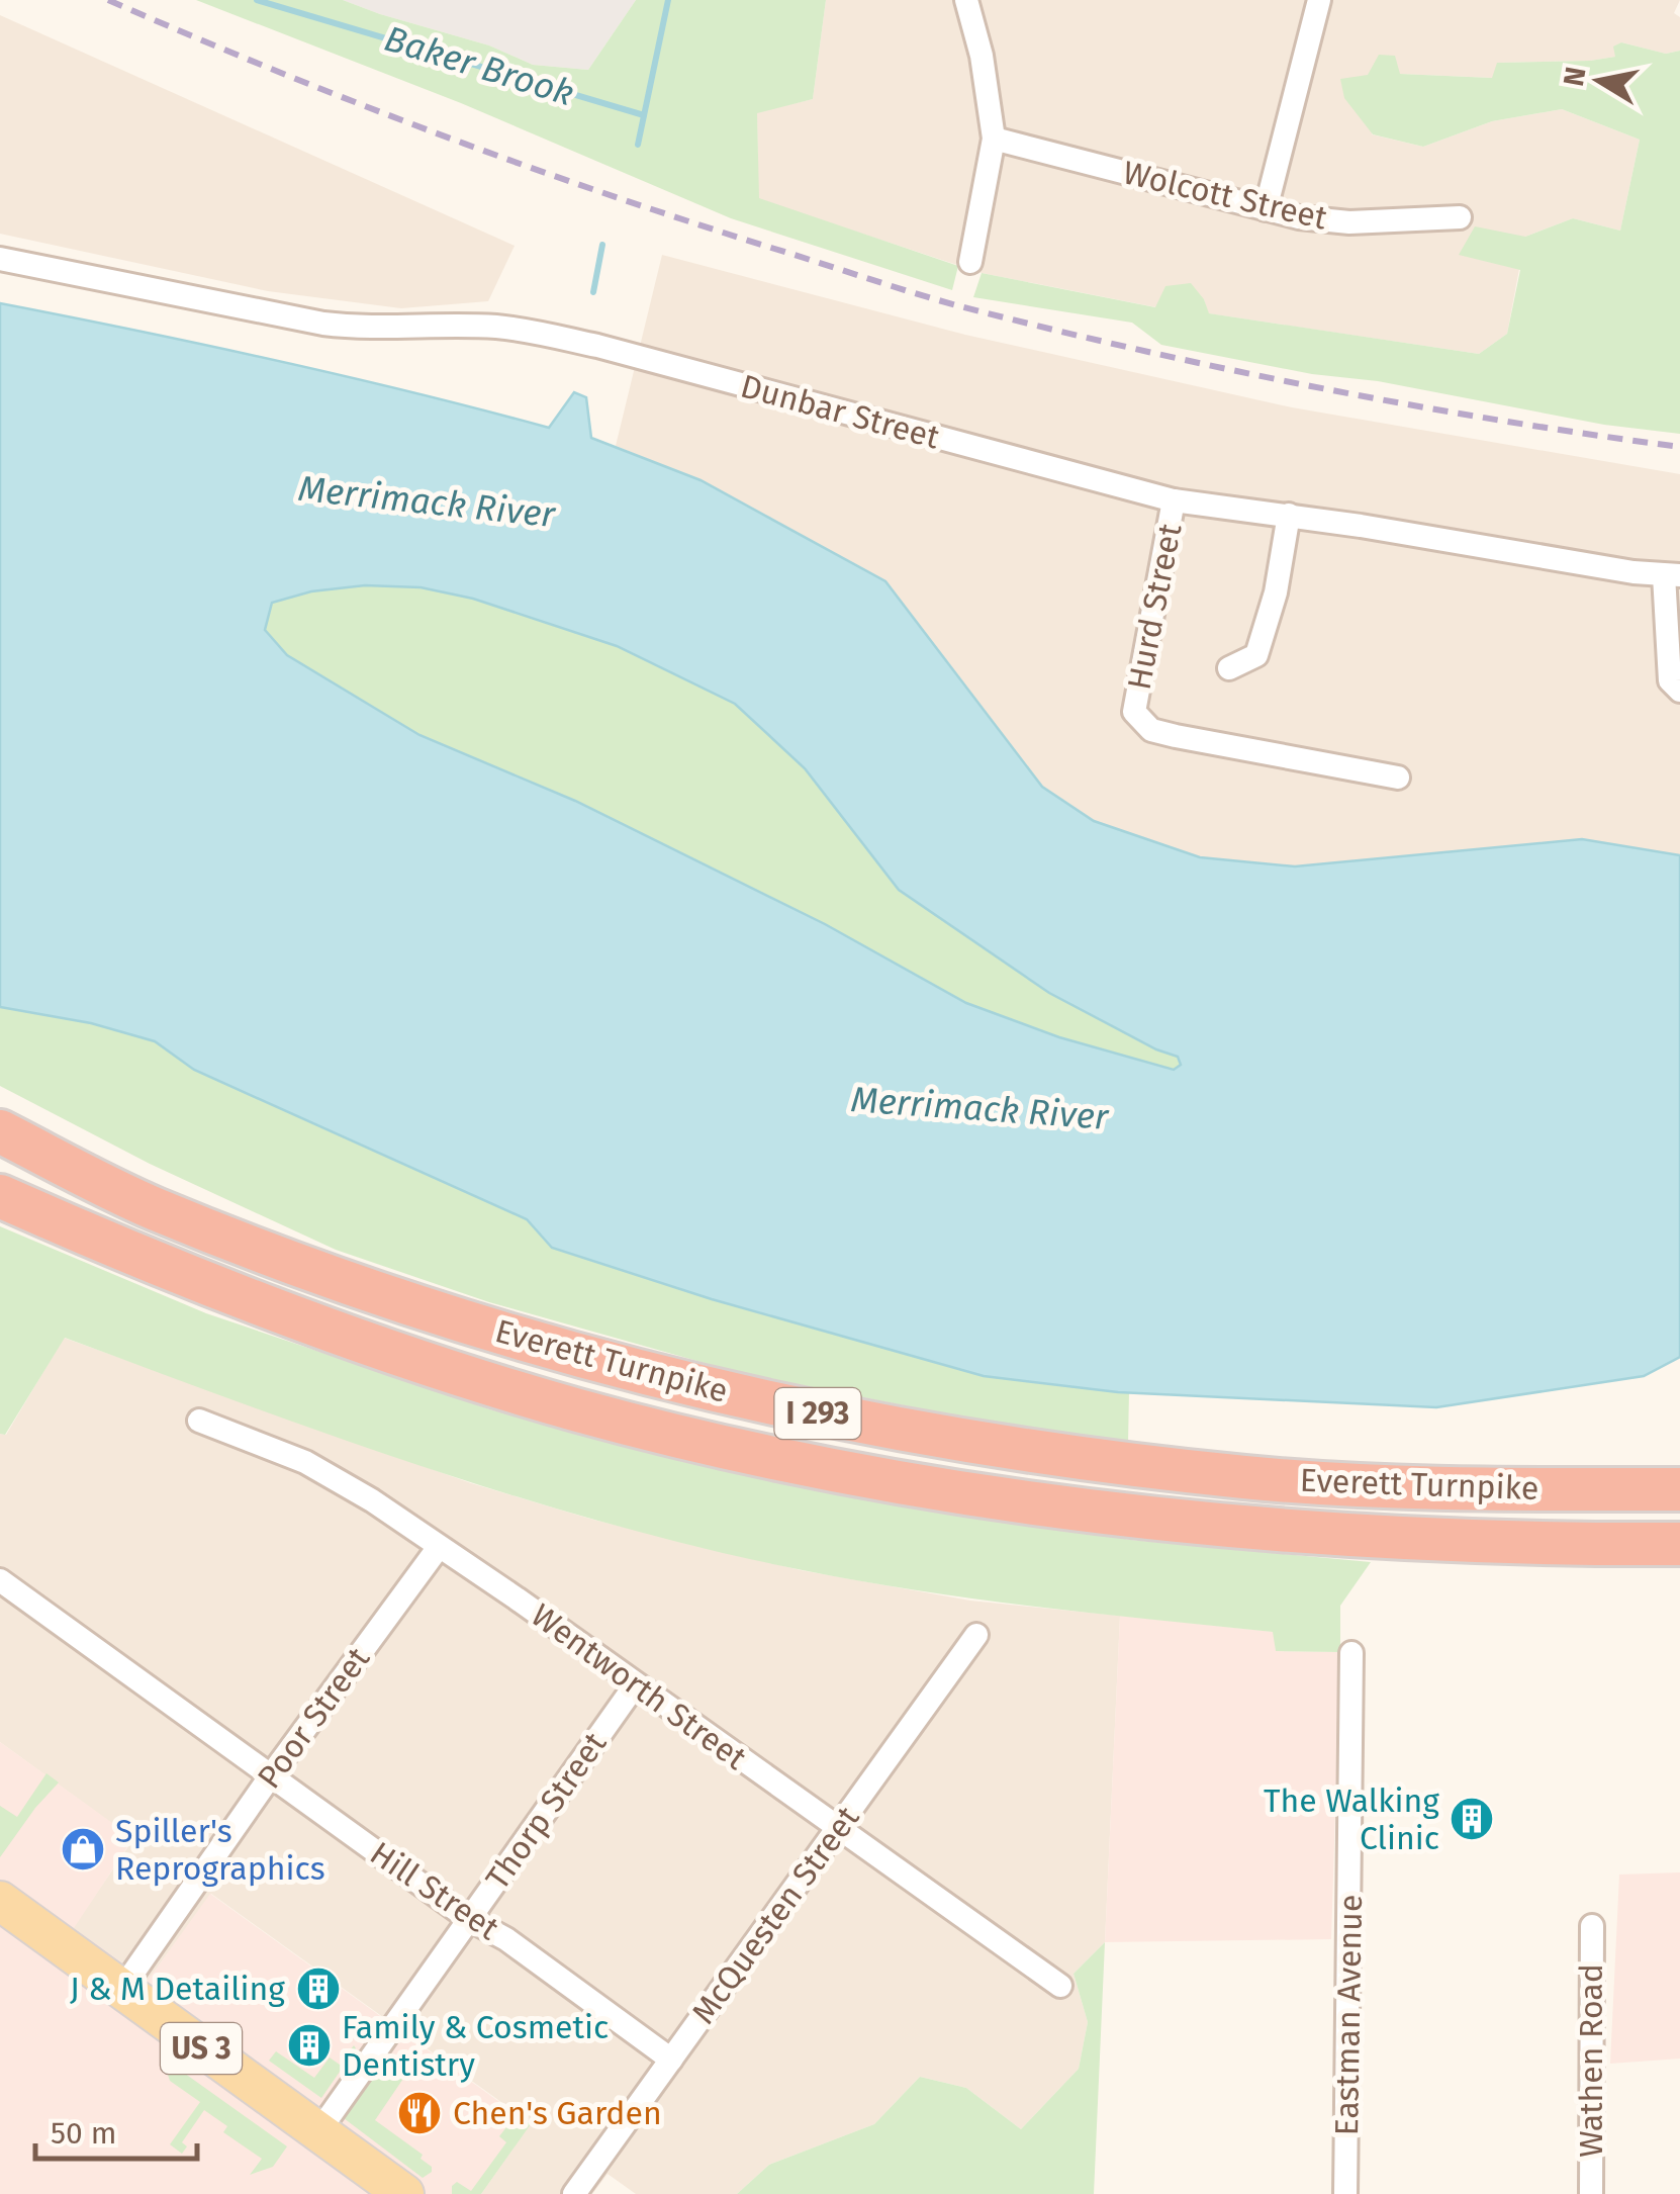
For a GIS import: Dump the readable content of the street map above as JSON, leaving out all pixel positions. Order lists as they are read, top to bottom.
{
  "streets": {
    "highway": ["Everett Turnpike", "I 293"],
    "main road": ["US 3"],
    "street": [
      "Wolcott Street",
      "Dunbar Street",
      "Hurd Street",
      "Wentworth Street",
      "Poor Street",
      "Thorp Street",
      "Hill Street",
      "McQuesten Street",
      "Eastman Avenue",
      "Wathen Road"
    ]
  },
  "crossings": [
    ["Dunbar Street", "Hurd Street"],
    ["Wentworth Street", "Poor Street"],
    ["Wentworth Street", "Thorp Street"],
    ["Wentworth Street", "McQuesten Street"],
    ["Poor Street", "Hill Street"],
    ["Poor Street", "US 3"],
    ["Thorp Street", "Hill Street"],
    ["Thorp Street", "US 3"],
    ["Hill Street", "McQuesten Street"]
  ],
  "water": ["Baker Brook", "Merrimack River"],
  "places": {
    "building": ["The Walking Clinic", "J & M Detailing", "Family & Cosmetic Dentistry"],
    "shop": ["Spiller's Reprographics"],
    "restaurant": ["Chen's Garden"]
  },
  "scale_bar": "50 m",
  "north": "left"
}
